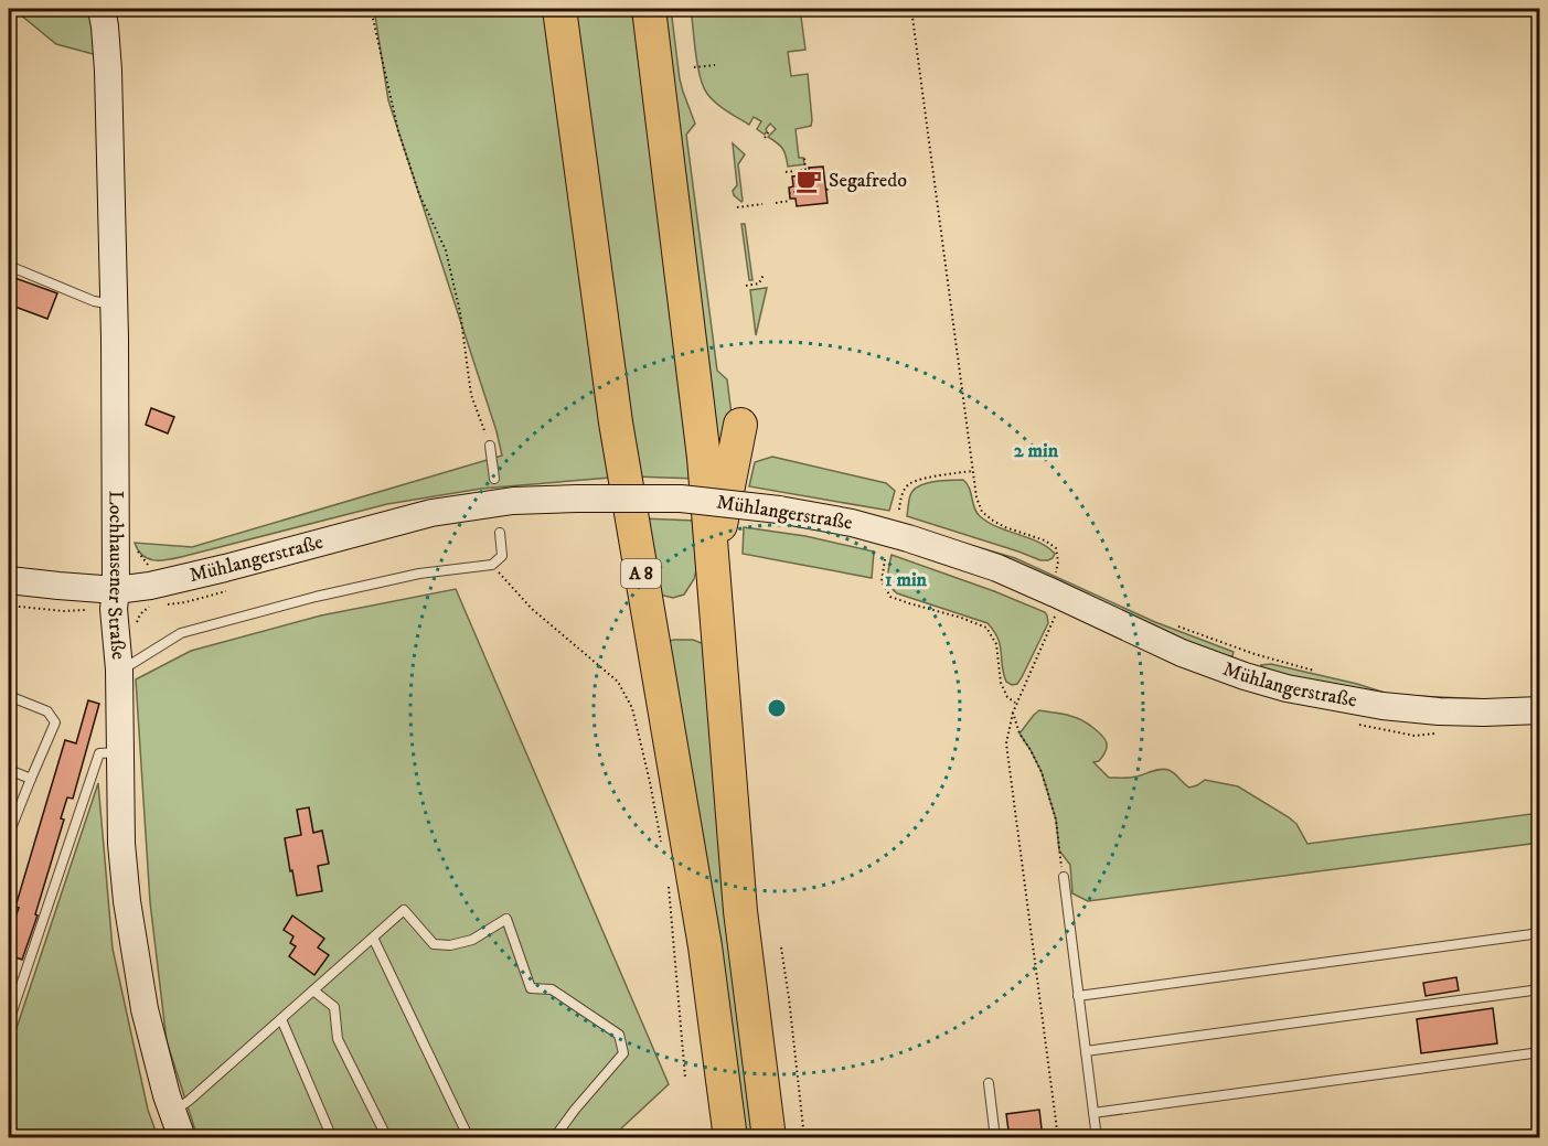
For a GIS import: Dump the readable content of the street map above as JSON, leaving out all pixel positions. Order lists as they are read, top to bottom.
{
  "streets": {
    "highway": ["A 8"],
    "main road": ["Mühlangerstraße", "Lochhausener Straße"]
  },
  "crossings": [
    ["Mühlangerstraße", "Lochhausener Straße"]
  ],
  "places": {
    "cafe": ["Segafredo"]
  },
  "rings": ["2 min", "1 min"]
}
